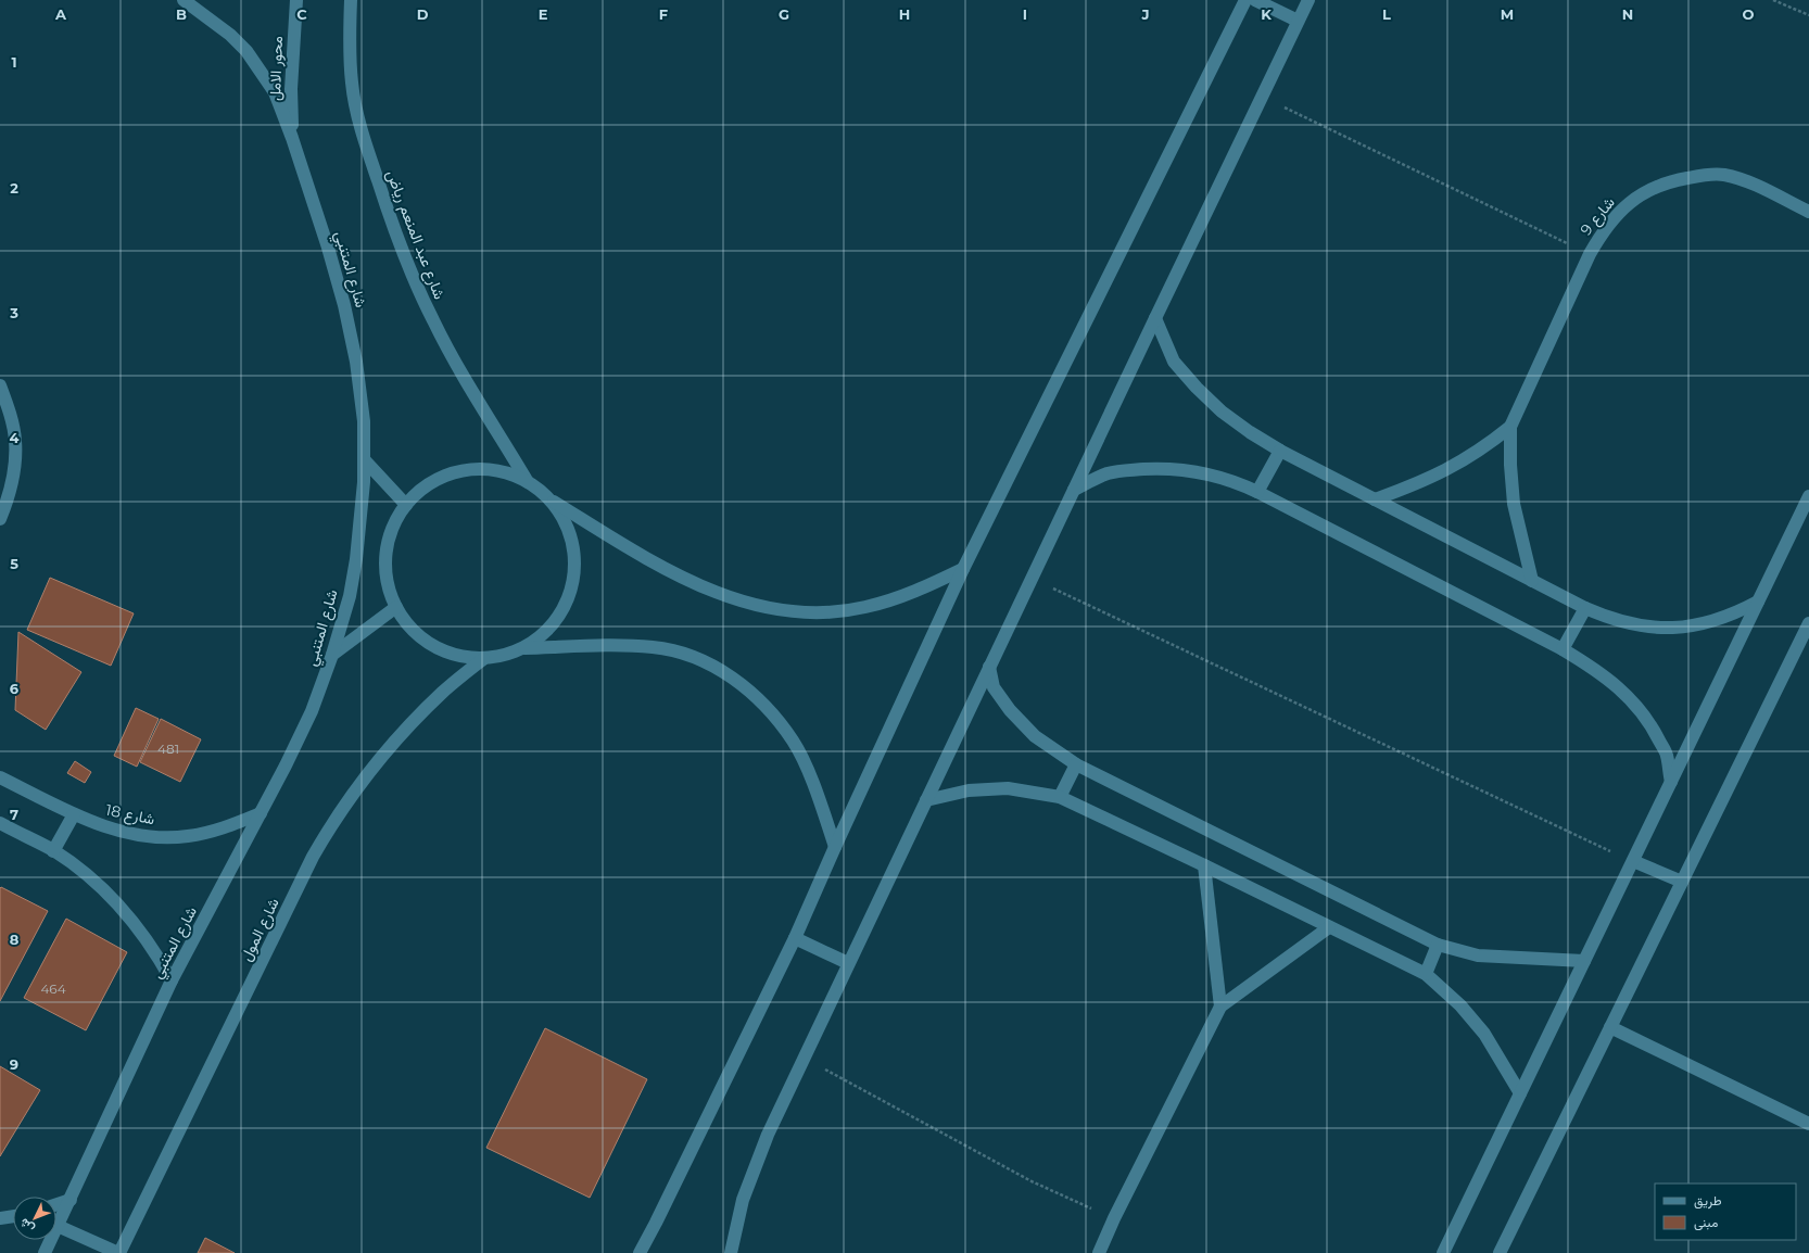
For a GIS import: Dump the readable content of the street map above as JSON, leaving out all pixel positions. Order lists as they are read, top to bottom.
{
  "streets": {
    "street": [
      "محور الامل",
      "شارع 9",
      "شارع عبد المنعم رياض",
      "شارع المتنبي",
      "شارع 18",
      "شارع المول"
    ]
  },
  "crossings": [
    ["محور الامل", "شارع المتنبي"],
    ["شارع المتنبي", "شارع 18"]
  ],
  "house_numbers": ["481", "464"],
  "legend": ["طريق", "مبنى"],
  "north": "bottom left",
  "grid": {
    "columns": [
      "A",
      "B",
      "C",
      "D",
      "E",
      "F",
      "G",
      "H",
      "I",
      "J",
      "K",
      "L",
      "M",
      "N",
      "O"
    ],
    "rows": [
      "1",
      "2",
      "3",
      "4",
      "5",
      "6",
      "7",
      "8",
      "9"
    ]
  }
}
